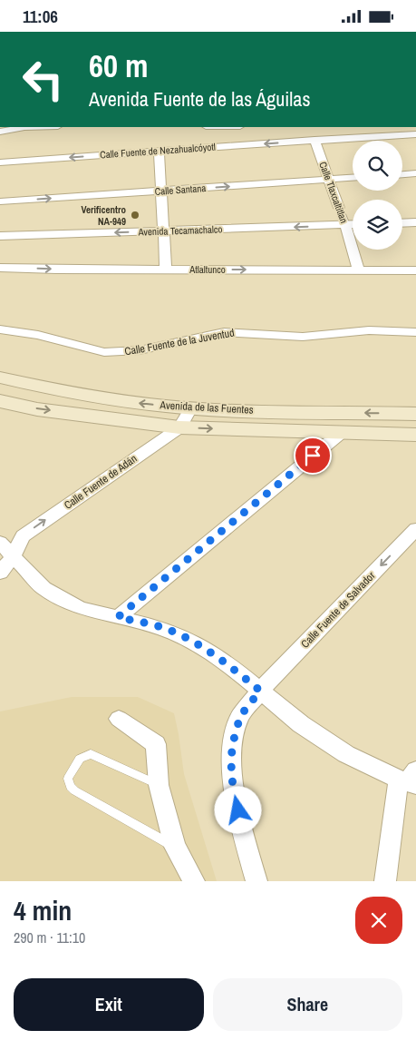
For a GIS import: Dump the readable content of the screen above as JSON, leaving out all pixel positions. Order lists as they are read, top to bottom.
{
  "streets": {
    "main road": ["Avenida de las Fuentes"],
    "street": [
      "Calle Fuente de Nezahualcóyotl",
      "Calle Santana",
      "Calle Tlaxcaltitlan",
      "Avenida Tecamachalco",
      "Atlaltunco",
      "Calle Fuente de la Juventud",
      "Calle Fuente de Adán",
      "Calle Fuente de Salvador"
    ]
  },
  "crossings": [
    ["Calle Fuente de Nezahualcóyotl", "Calle Tlaxcaltitlan"],
    ["Calle Santana", "Calle Tlaxcaltitlan"],
    ["Calle Tlaxcaltitlan", "Avenida Tecamachalco"],
    ["Calle Tlaxcaltitlan", "Atlaltunco"],
    ["Avenida de las Fuentes", "Calle Fuente de Adán"]
  ],
  "one_way": [
    "Calle Fuente de Nezahualcóyotl",
    "Calle Santana",
    "Avenida Tecamachalco",
    "Atlaltunco"
  ],
  "places": ["Verificentro NA-949"],
  "page": {
    "status": "11:06",
    "turn": ["60 m", "Avenida Fuente de las Águilas"],
    "heading": ["4 min", "290 m · 11:10"],
    "buttons": ["Exit", "Share"]
  }
}
